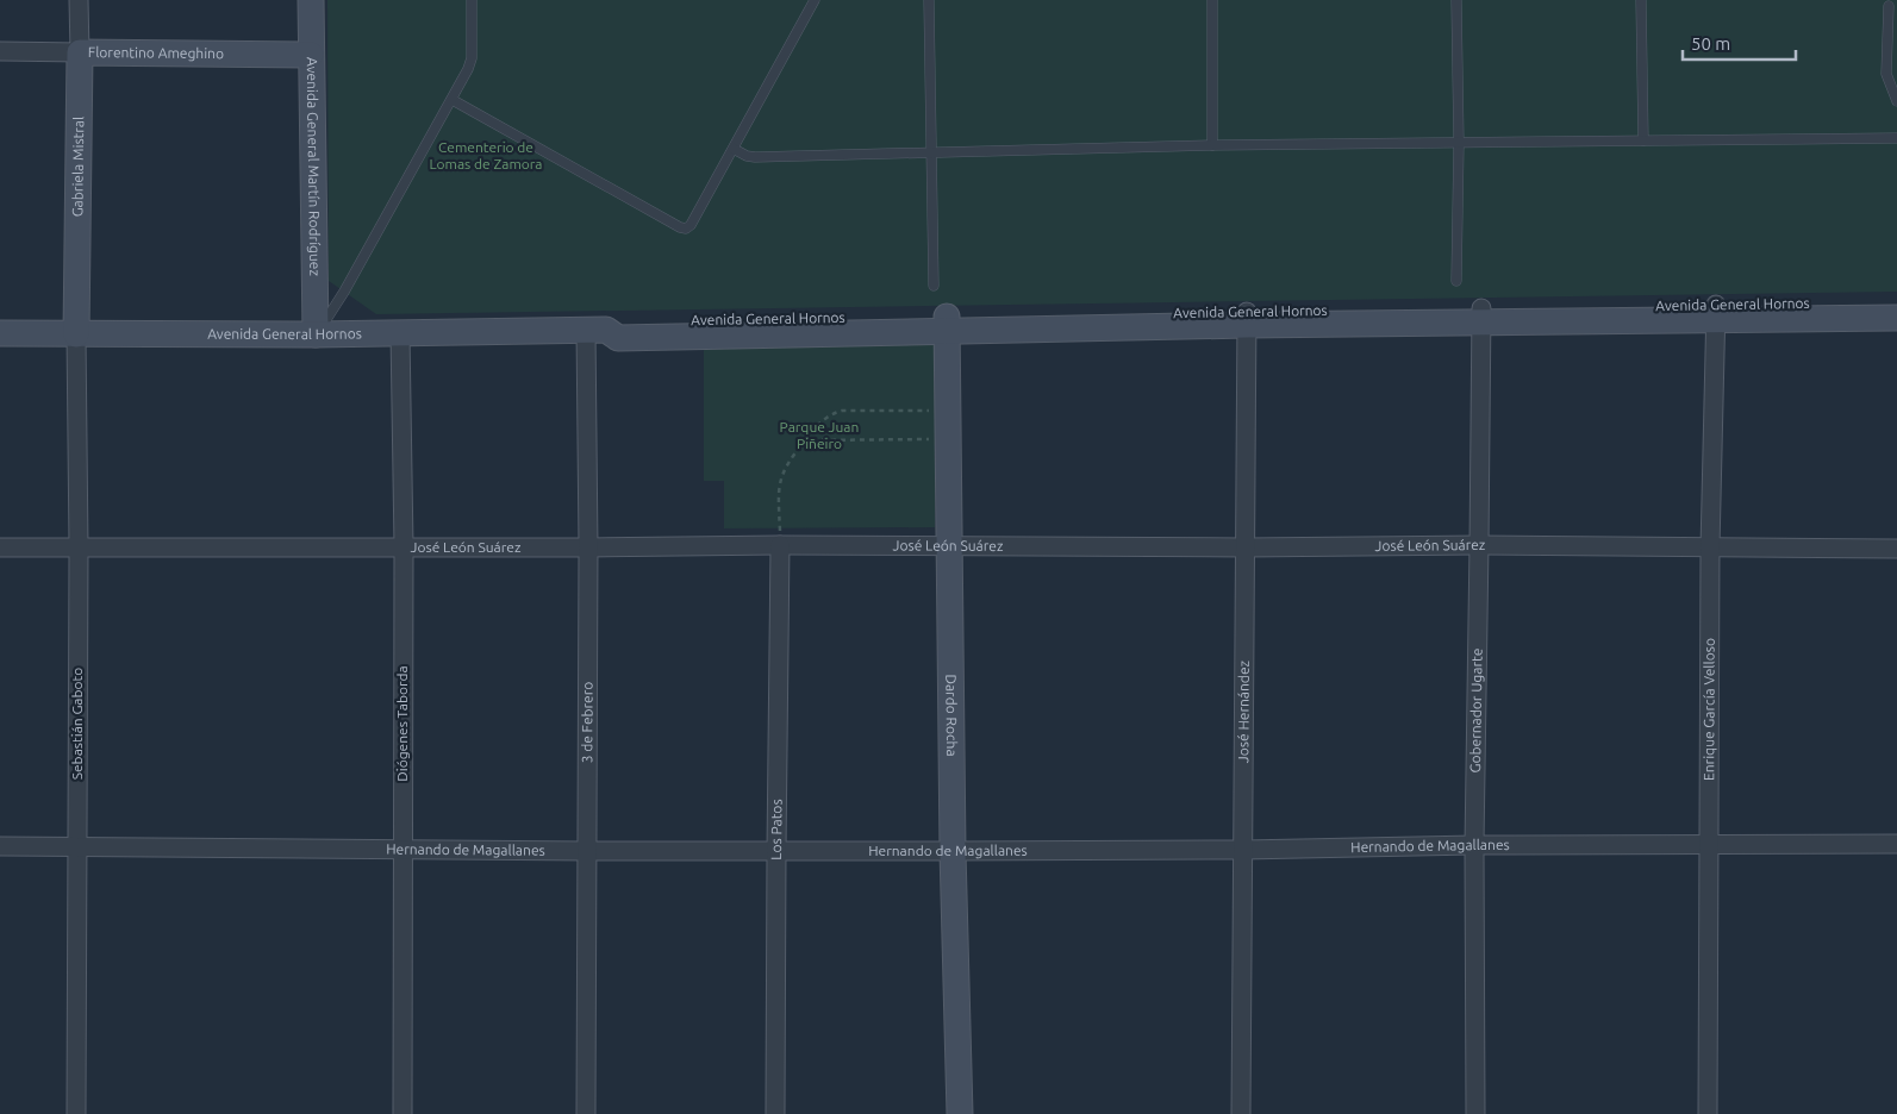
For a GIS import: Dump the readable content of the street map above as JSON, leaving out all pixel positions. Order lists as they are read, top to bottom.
{
  "streets": {
    "main road": [
      "Florentino Ameghino",
      "Gabriela Mistral",
      "Avenida General Martín Rodríguez",
      "Avenida General Hornos",
      "Dardo Rocha"
    ],
    "street": [
      "José León Suárez",
      "Enrique García Velloso",
      "Gobernador Ugarte",
      "José Hernández",
      "3 de Febrero",
      "Sebastián Gaboto",
      "Diógenes Taborda",
      "Los Patos",
      "Hernando de Magallanes"
    ]
  },
  "crossings": [
    ["Florentino Ameghino", "Gabriela Mistral"],
    ["Florentino Ameghino", "Avenida General Martín Rodríguez"],
    ["Gabriela Mistral", "Avenida General Hornos"],
    ["Gabriela Mistral", "Sebastián Gaboto"],
    ["Avenida General Martín Rodríguez", "Avenida General Hornos"],
    ["Avenida General Hornos", "Enrique García Velloso"],
    ["Avenida General Hornos", "Gobernador Ugarte"],
    ["Avenida General Hornos", "José Hernández"],
    ["Avenida General Hornos", "Dardo Rocha"],
    ["Avenida General Hornos", "3 de Febrero"],
    ["Avenida General Hornos", "Sebastián Gaboto"],
    ["Avenida General Hornos", "Diógenes Taborda"],
    ["José León Suárez", "Enrique García Velloso"],
    ["José León Suárez", "Gobernador Ugarte"],
    ["José León Suárez", "José Hernández"],
    ["José León Suárez", "Dardo Rocha"],
    ["José León Suárez", "3 de Febrero"],
    ["José León Suárez", "Sebastián Gaboto"],
    ["José León Suárez", "Diógenes Taborda"],
    ["José León Suárez", "Los Patos"],
    ["Enrique García Velloso", "Hernando de Magallanes"],
    ["Gobernador Ugarte", "Hernando de Magallanes"],
    ["José Hernández", "Hernando de Magallanes"],
    ["Dardo Rocha", "Hernando de Magallanes"],
    ["3 de Febrero", "Hernando de Magallanes"],
    ["Sebastián Gaboto", "Hernando de Magallanes"],
    ["Diógenes Taborda", "Hernando de Magallanes"],
    ["Los Patos", "Hernando de Magallanes"]
  ],
  "parks": ["Cementerio de Lomas de Zamora", "Parque Juan Piñeiro"],
  "scale_bar": "50 m"
}
